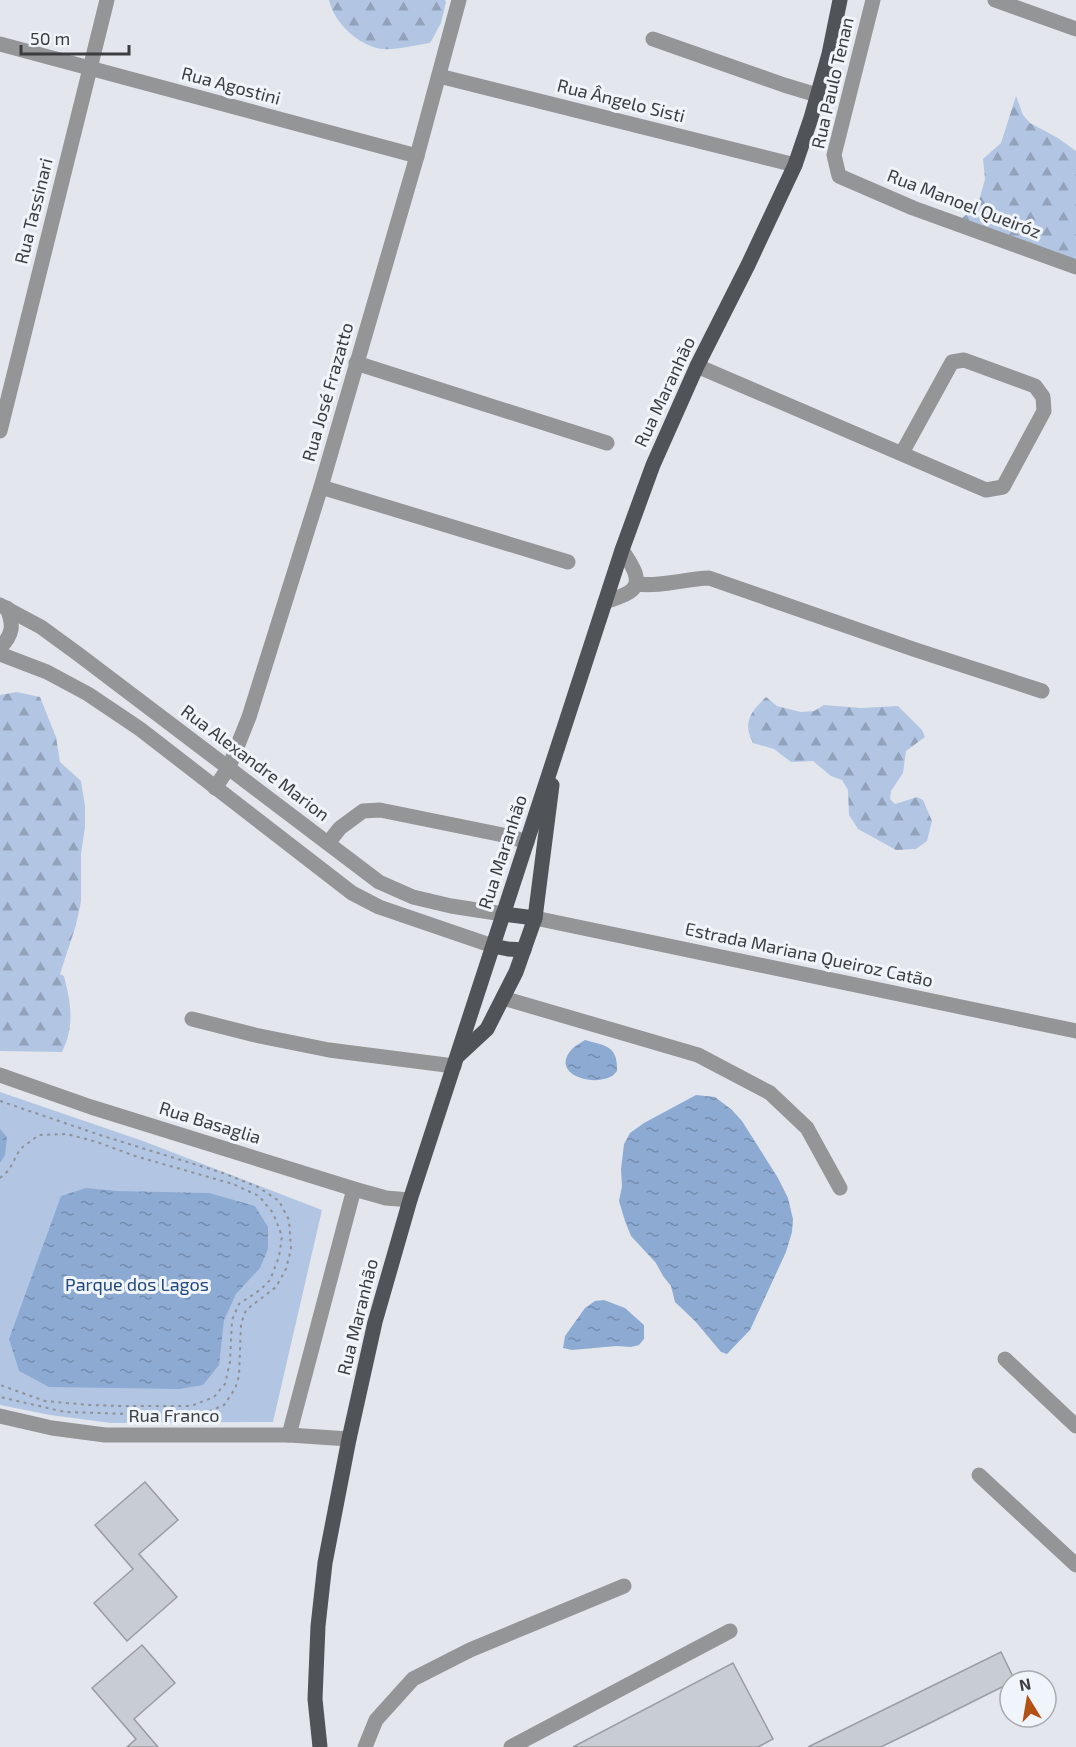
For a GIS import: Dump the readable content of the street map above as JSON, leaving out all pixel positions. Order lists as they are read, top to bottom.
{
  "streets": {
    "main road": ["Rua Maranhão"],
    "street": [
      "Rua Paulo Tenan",
      "Rua Agostini",
      "Rua Ângelo Sisti",
      "Rua Manoel Queiróz",
      "Rua Tassinari",
      "Rua José Frazatto",
      "Rua Alexandre Marion",
      "Estrada Mariana Queiroz Catão",
      "Rua Basaglia",
      "Rua Franco"
    ]
  },
  "crossings": [
    ["Rua Paulo Tenan", "Rua Manoel Queiróz"],
    ["Rua Agostini", "Rua Tassinari"],
    ["Rua Agostini", "Rua José Frazatto"],
    ["Rua Ângelo Sisti", "Rua José Frazatto"],
    ["Rua Ângelo Sisti", "Rua Maranhão"],
    ["Rua José Frazatto", "Rua Alexandre Marion"],
    ["Rua Maranhão", "Rua Alexandre Marion"],
    ["Rua Maranhão", "Rua Basaglia"],
    ["Rua Maranhão", "Rua Franco"]
  ],
  "parks": ["Parque dos Lagos"],
  "scale_bar": "50 m",
  "north": "top"
}
